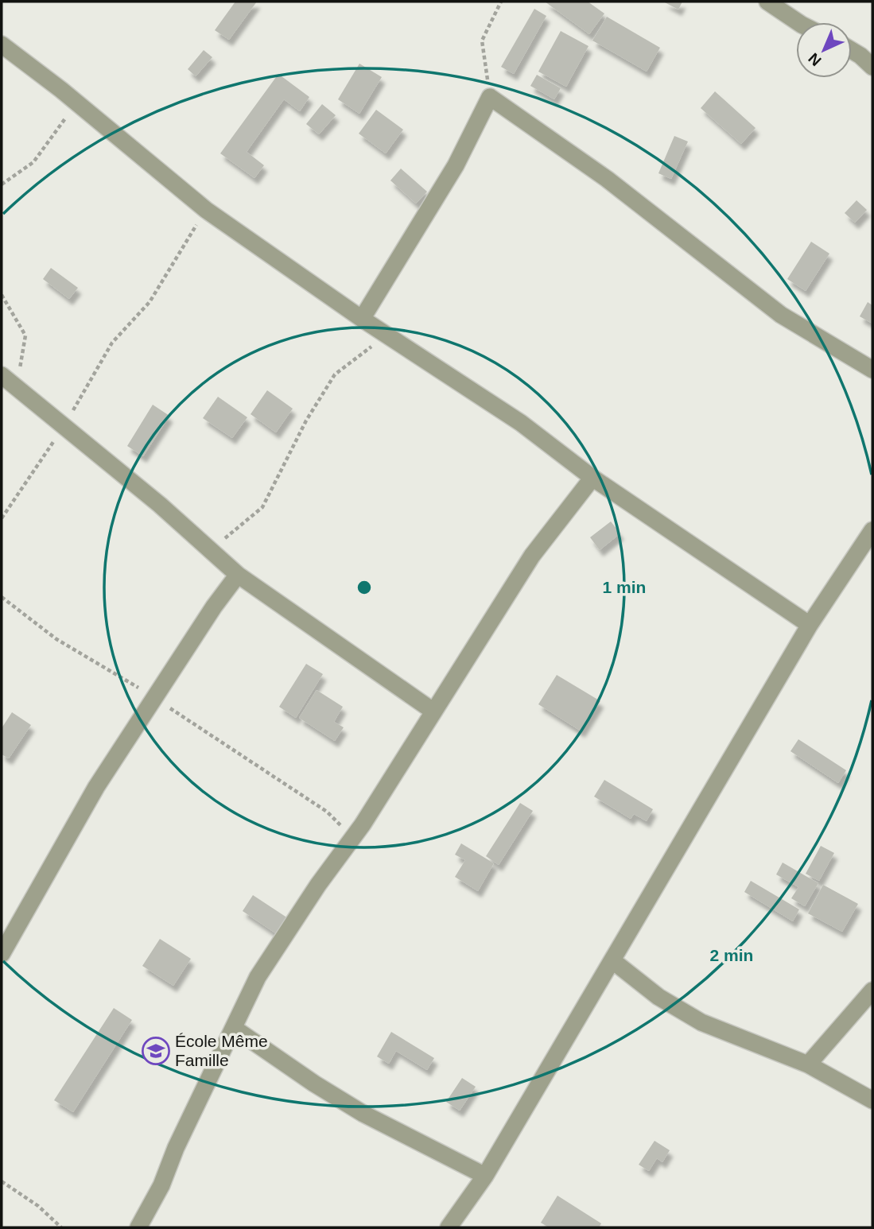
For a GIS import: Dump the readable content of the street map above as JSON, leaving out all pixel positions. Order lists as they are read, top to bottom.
{
  "places": {
    "school or university": ["École Même Famille"]
  },
  "north": "bottom left",
  "rings": ["1 min", "2 min"]
}
